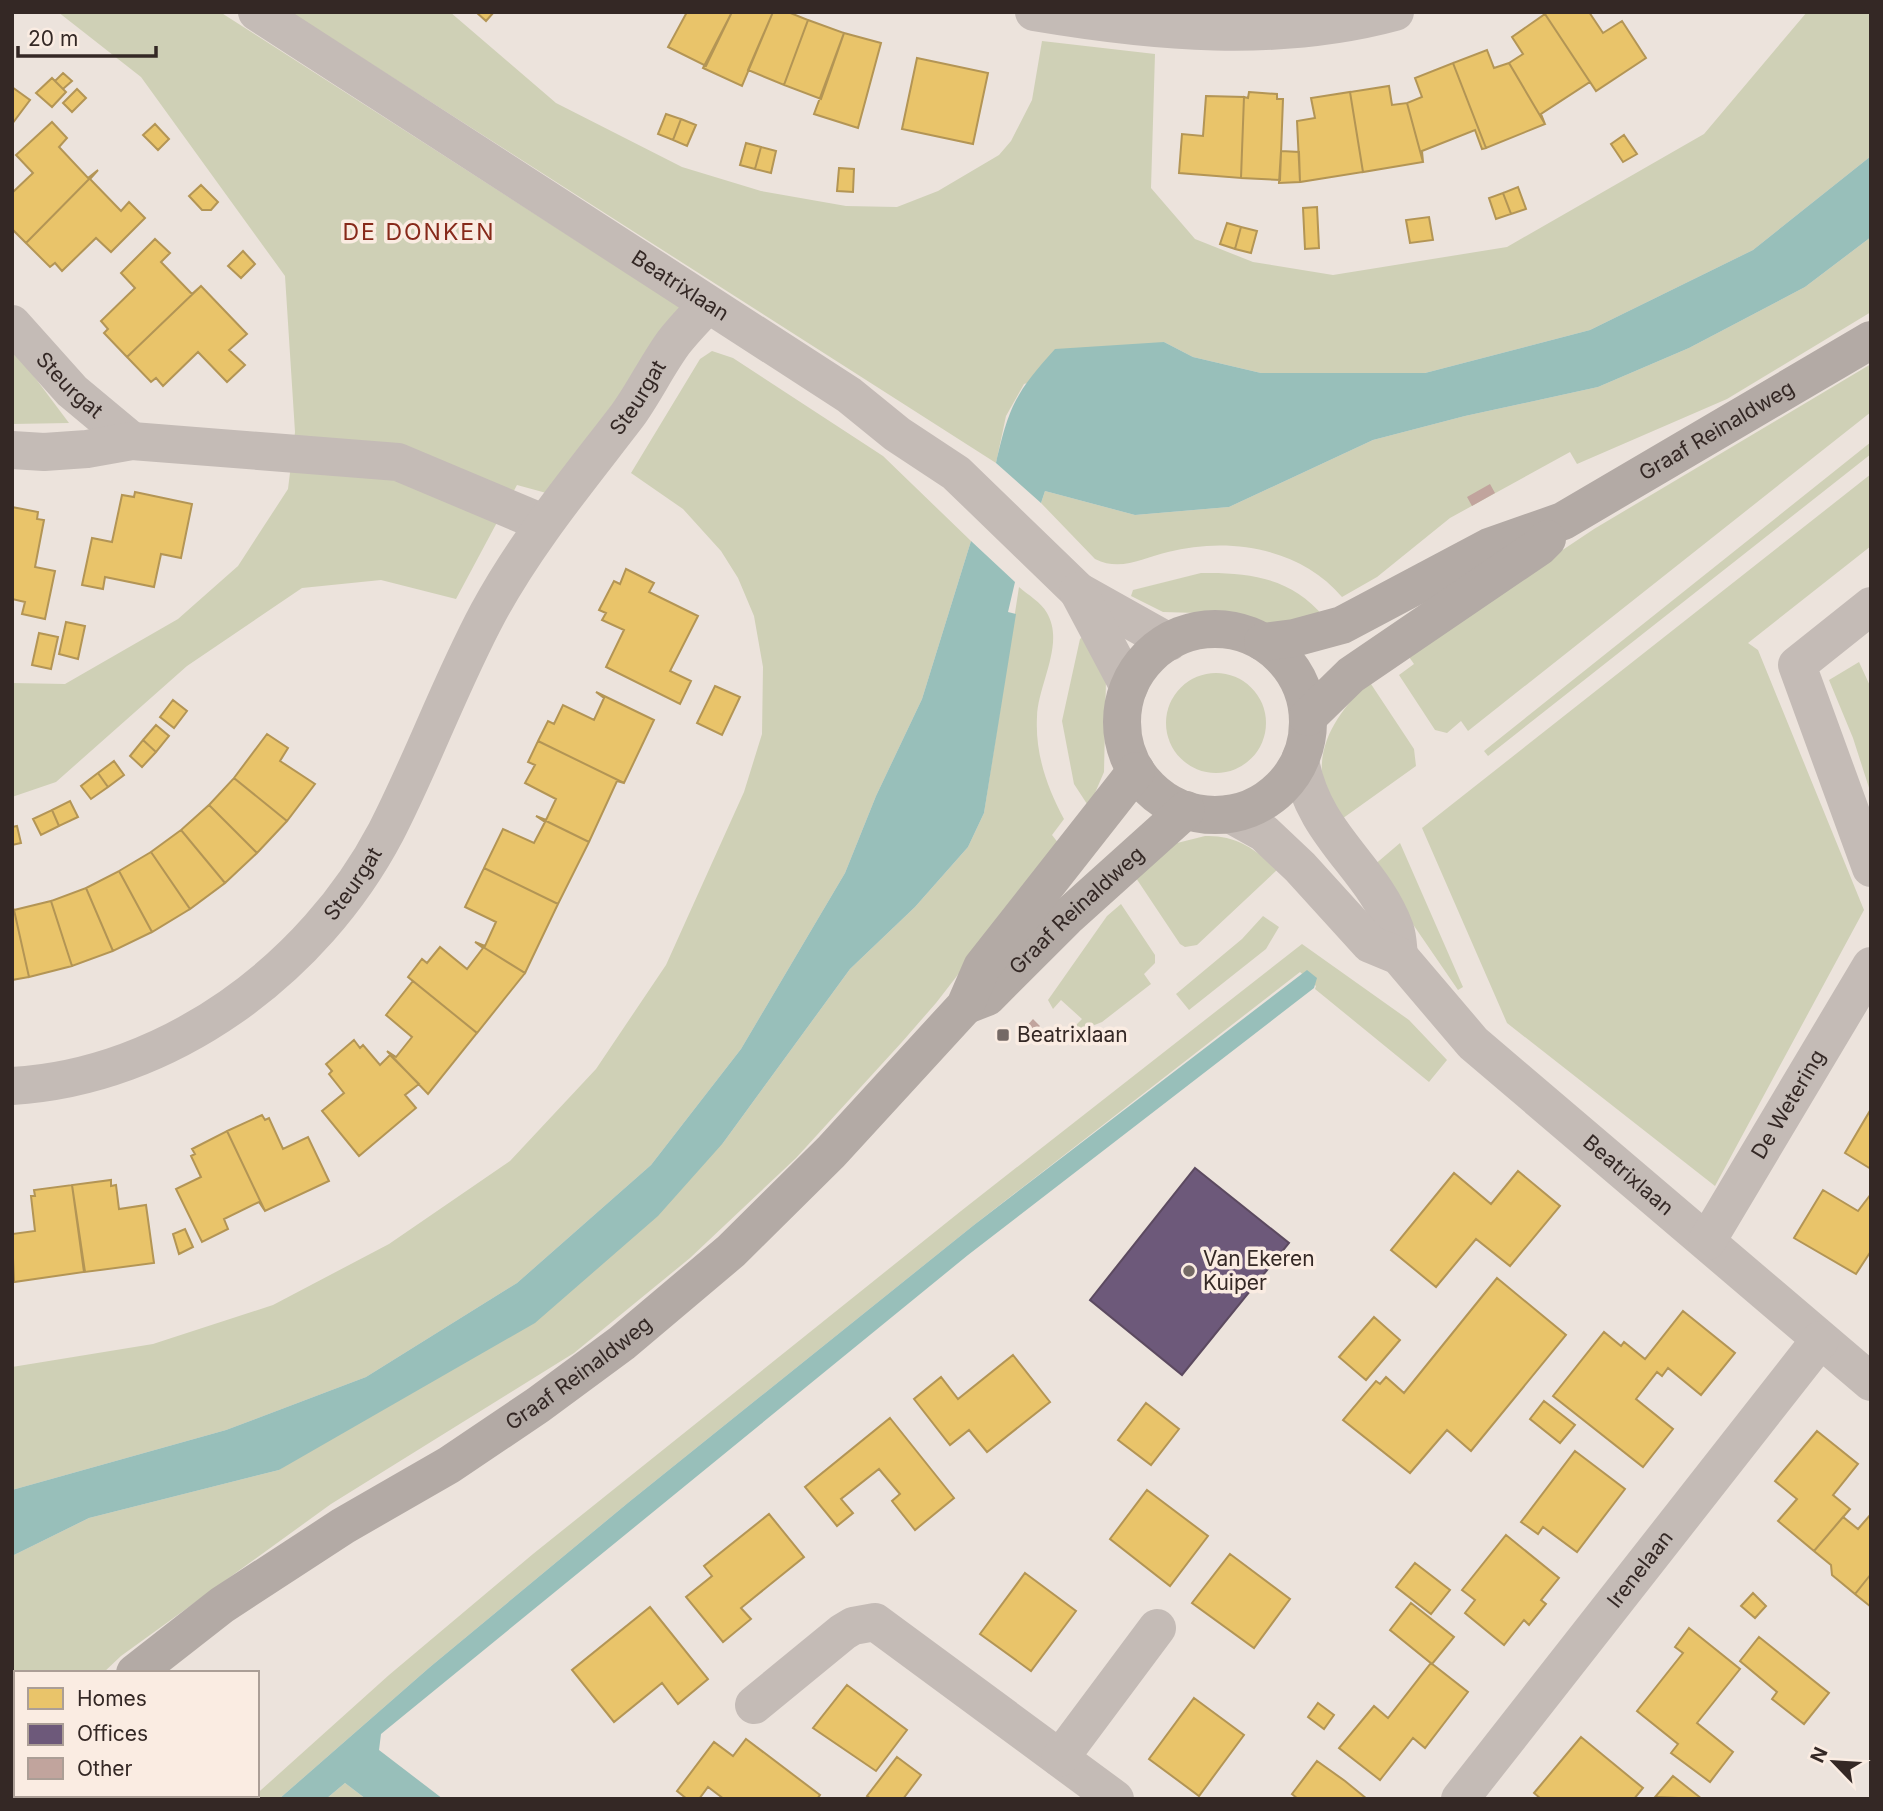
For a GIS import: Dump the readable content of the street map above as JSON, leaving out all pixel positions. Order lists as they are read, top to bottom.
{
  "streets": {
    "main road": ["Graaf Reinaldweg"],
    "street": [
      "Beatrixlaan",
      "Steurgat",
      "De Wetering",
      "Irenelaan"
    ]
  },
  "crossings": [
    ["Beatrixlaan", "Steurgat"],
    ["Beatrixlaan", "Graaf Reinaldweg"],
    ["Beatrixlaan", "De Wetering"],
    ["Beatrixlaan", "Irenelaan"]
  ],
  "districts": ["DE DONKEN"],
  "places": {
    "transit": ["Beatrixlaan"],
    "other": ["Van Ekeren Kuiper"]
  },
  "legend": ["Homes", "Offices", "Other"],
  "scale_bar": "20 m",
  "north": "top left"
}
